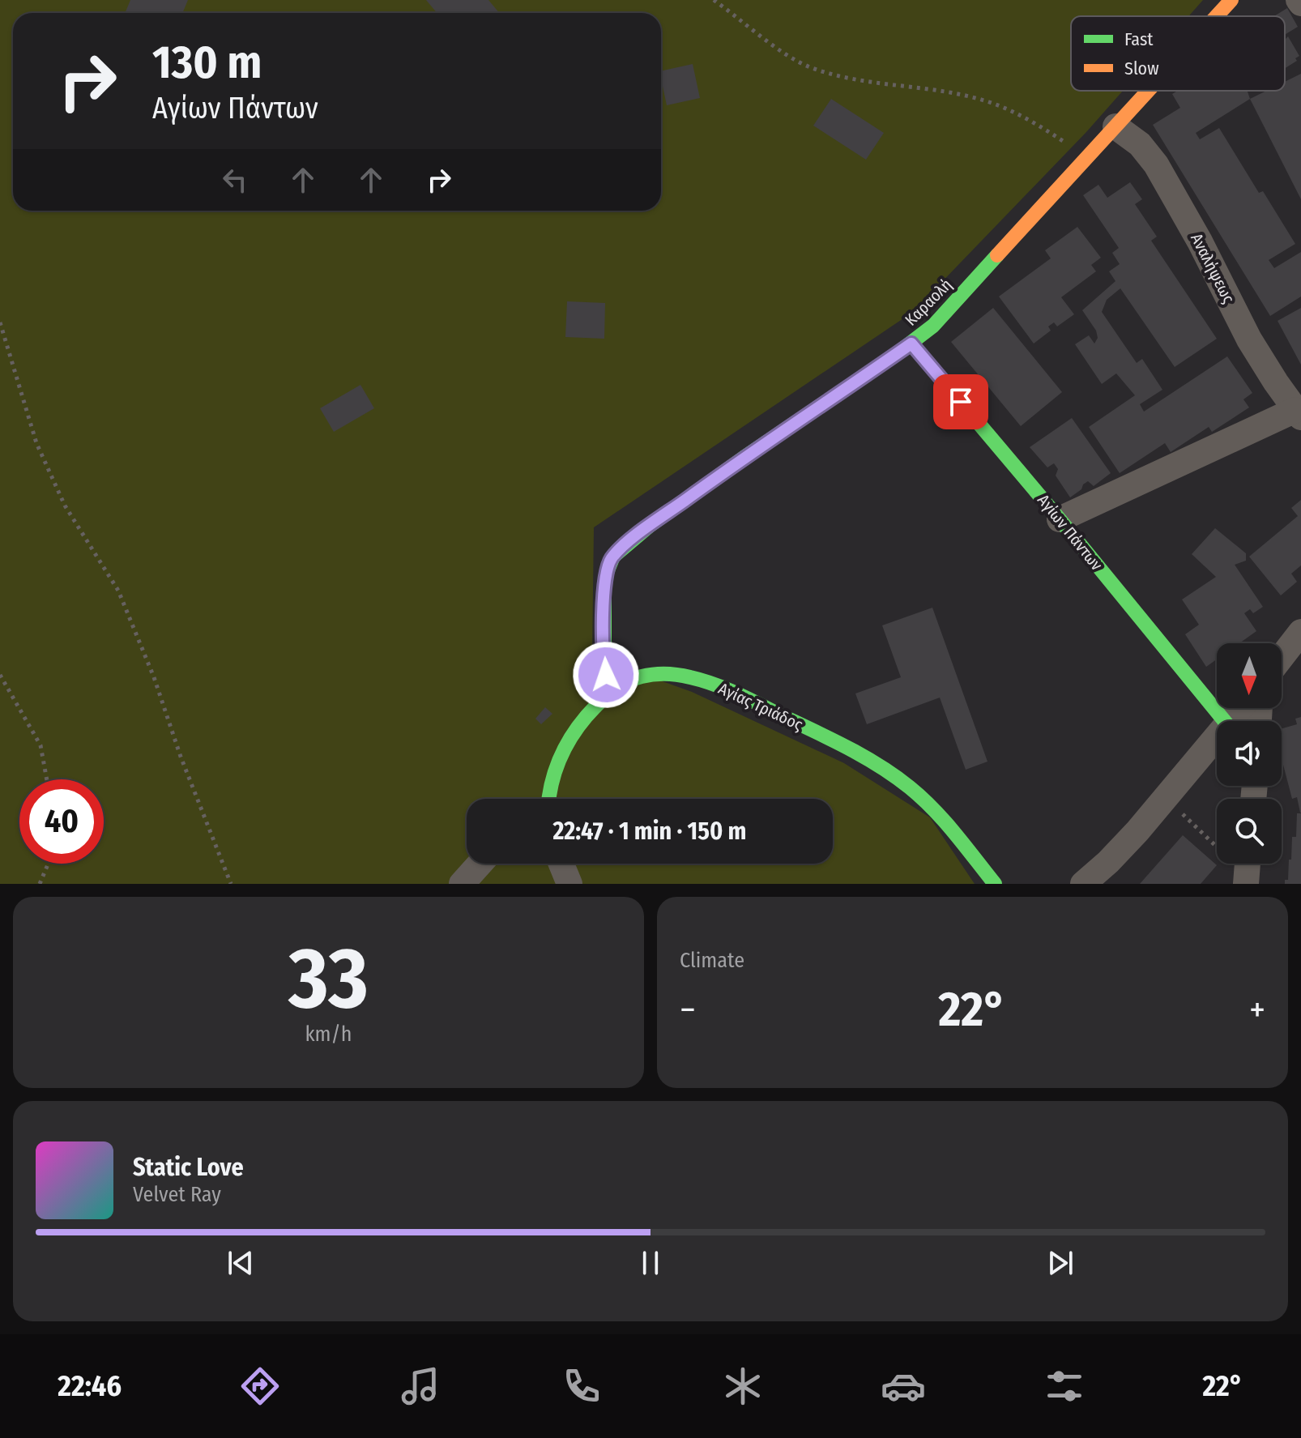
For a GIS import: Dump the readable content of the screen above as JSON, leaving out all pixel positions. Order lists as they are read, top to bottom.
{
  "streets": {
    "street": [
      "Αναλήψεως",
      "Καραολή",
      "Αγίων Πάντων",
      "Αγίας Τριάδος"
    ]
  },
  "crossings": [
    ["Αναλήψεως", "Καραολή"],
    ["Καραολή", "Αγίων Πάντων"],
    ["Καραολή", "Αγίας Τριάδος"]
  ],
  "legend": ["Fast", "Slow"],
  "north": "bottom",
  "page": {
    "turn": ["130 m", "Αγίων Πάντων"],
    "limit": "40",
    "trip": "22:47 · 1 min · 150 m",
    "tile": [
      ["33", "km/h"],
      "Climate"
    ],
    "heat": ["−", "22°", "+"],
    "song": ["Static Love", "Velvet Ray"],
    "tabs": ["22:46", "22°"]
  }
}
